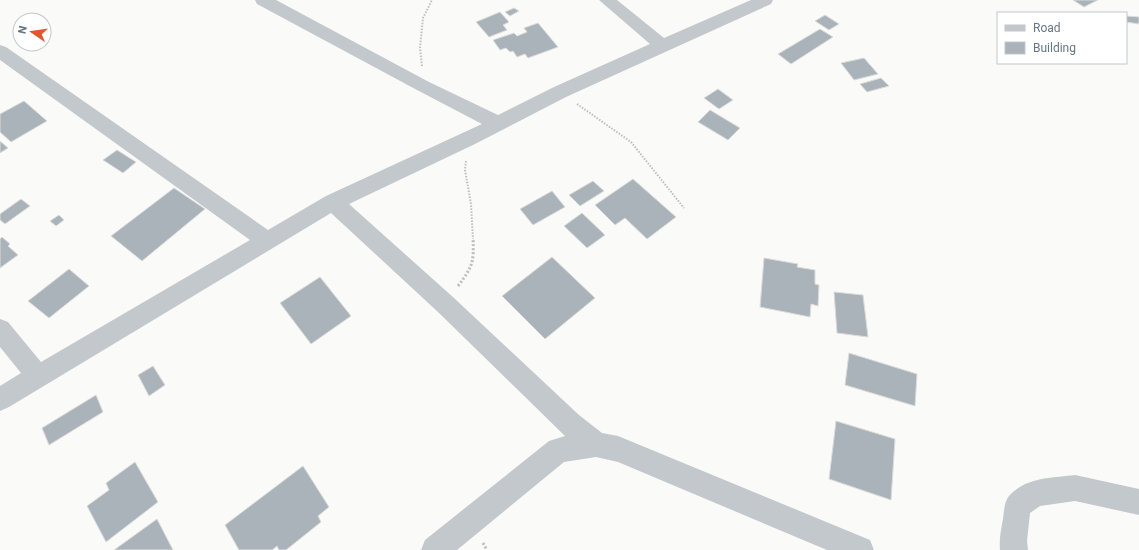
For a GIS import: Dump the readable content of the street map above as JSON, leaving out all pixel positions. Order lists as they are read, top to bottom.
{
  "legend": ["Road", "Building"],
  "north": "left"
}
